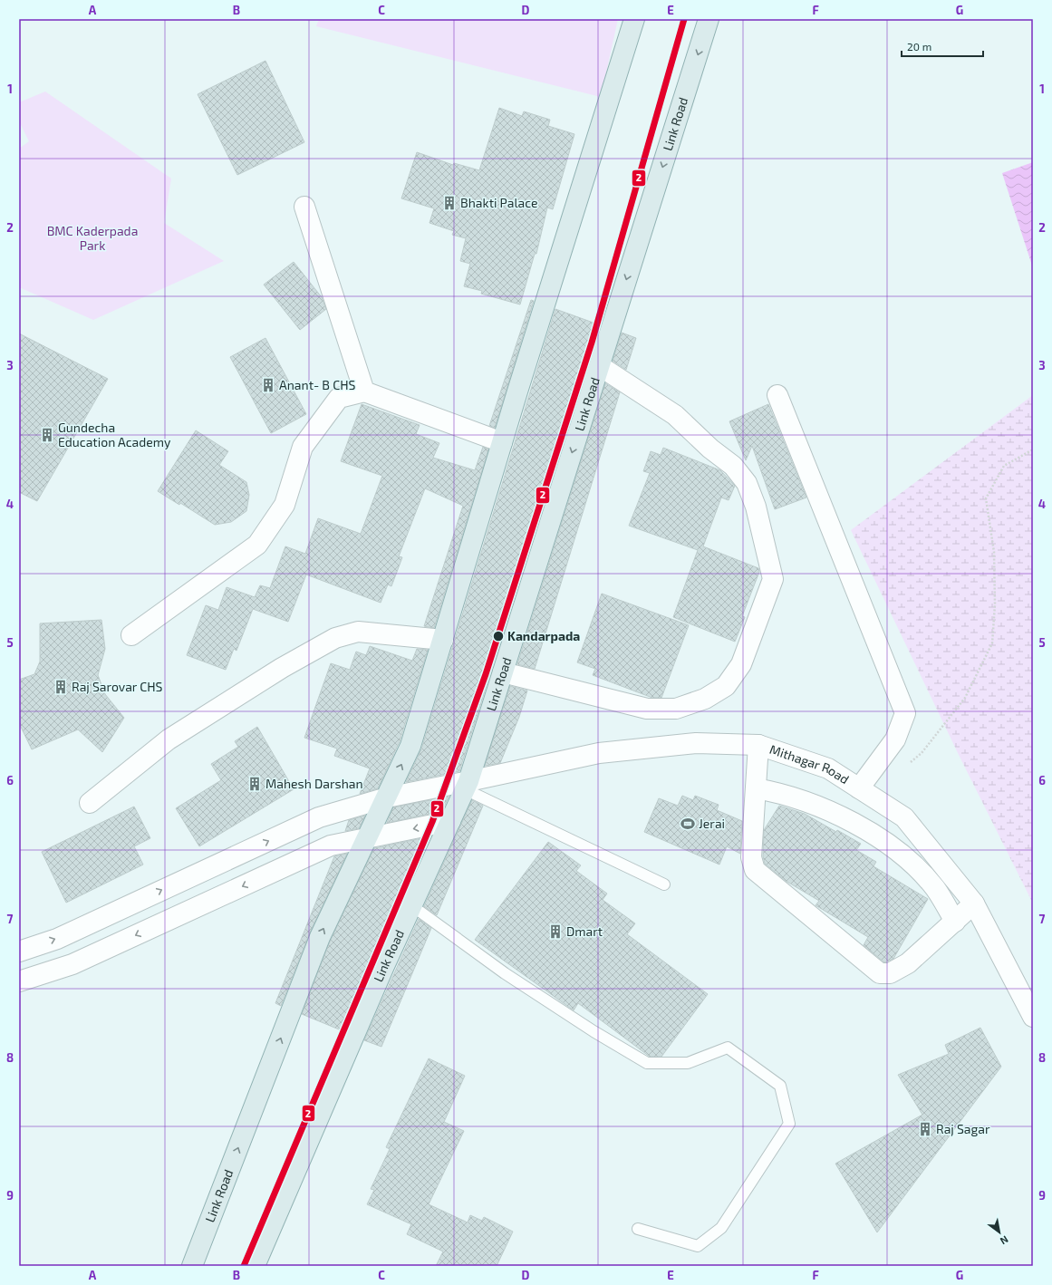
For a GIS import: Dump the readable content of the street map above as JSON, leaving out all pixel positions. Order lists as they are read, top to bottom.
{
  "streets": {
    "main road": ["Link Road"],
    "street": ["Mithagar Road"]
  },
  "crossings": [
    ["Link Road", "Mithagar Road"]
  ],
  "parks": ["BMC Kaderpada Park"],
  "places": {
    "building": [
      "Bhakti Palace",
      "Anant- B CHS",
      "Gundecha Education Academy",
      "Raj Sarovar CHS",
      "Mahesh Darshan",
      "Dmart",
      "Raj Sagar"
    ],
    "other": ["Kandarpada"],
    "sports": ["Jerai"]
  },
  "lines": ["transit line 2"],
  "scale_bar": "20 m",
  "north": "bottom right",
  "grid": {
    "columns": [
      "A",
      "B",
      "C",
      "D",
      "E",
      "F",
      "G"
    ],
    "rows": [
      "1",
      "2",
      "3",
      "4",
      "5",
      "6",
      "7",
      "8",
      "9"
    ]
  }
}
